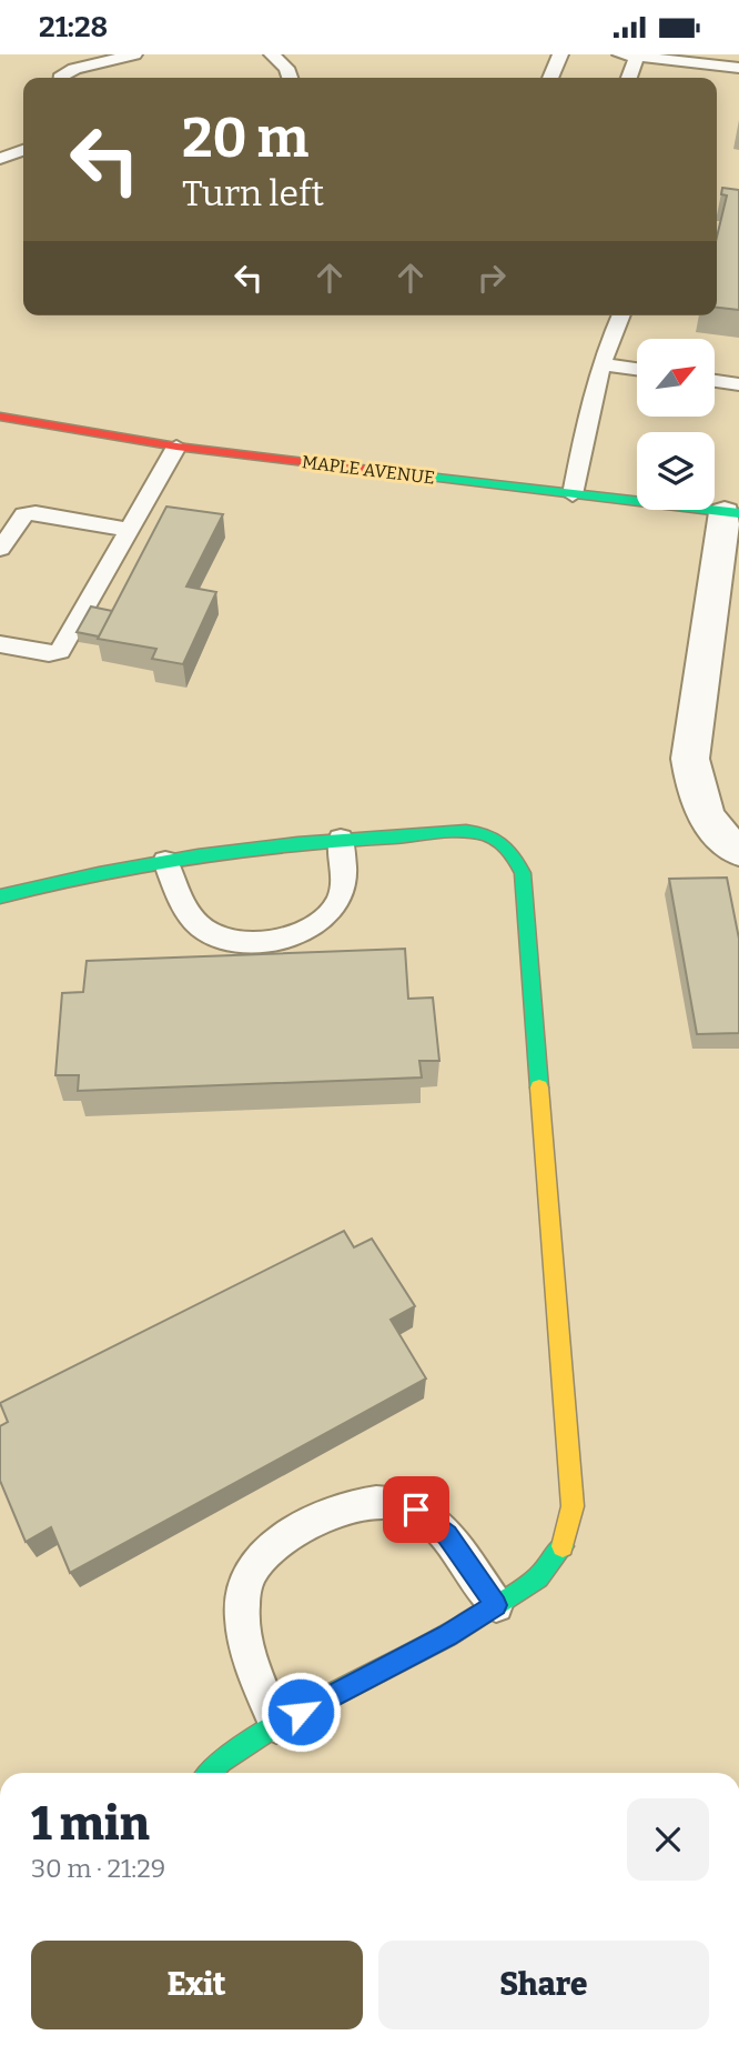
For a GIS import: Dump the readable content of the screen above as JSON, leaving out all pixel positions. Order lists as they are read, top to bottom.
{
  "streets": {
    "street": ["MAPLE AVENUE"]
  },
  "north": "top right",
  "page": {
    "status": "21:28",
    "turn": ["20 m", "Turn left"],
    "heading": ["1 min", "30 m · 21:29"],
    "buttons": ["Exit", "Share"]
  }
}
